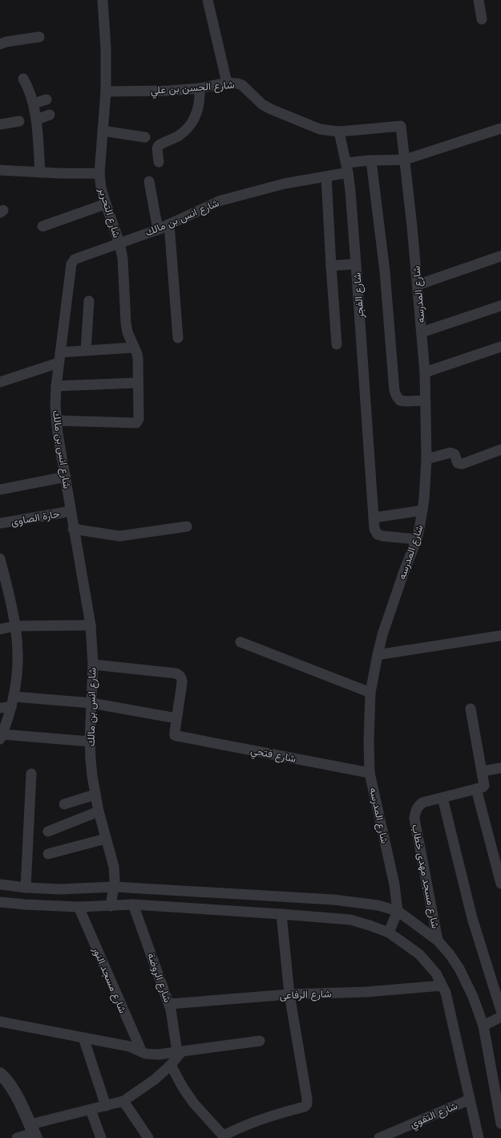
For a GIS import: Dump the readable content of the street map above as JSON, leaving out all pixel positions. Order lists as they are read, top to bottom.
{
  "streets": {
    "street": [
      "شارع الحسن بن علي",
      "شارع التحرير",
      "شارع انس بن مالك",
      "شارع المدرسه",
      "شارع الفجر",
      "حارة الصاوى",
      "شارع فتحي",
      "شارع مسجد مهدى خطاب",
      "شارع الروضة",
      "شارع مسجد النور",
      "شارع الرفاعى",
      "شارع التقوي"
    ]
  },
  "crossings": [
    ["شارع الحسن بن علي", "شارع التحرير"],
    ["شارع الحسن بن علي", "شارع المدرسه"],
    ["شارع التحرير", "شارع انس بن مالك"],
    ["شارع انس بن مالك", "شارع المدرسه"],
    ["شارع انس بن مالك", "حارة الصاوى"],
    ["شارع المدرسه", "شارع الفجر"],
    ["شارع المدرسه", "شارع فتحي"],
    ["شارع الروضة", "شارع الرفاعى"]
  ]
}
